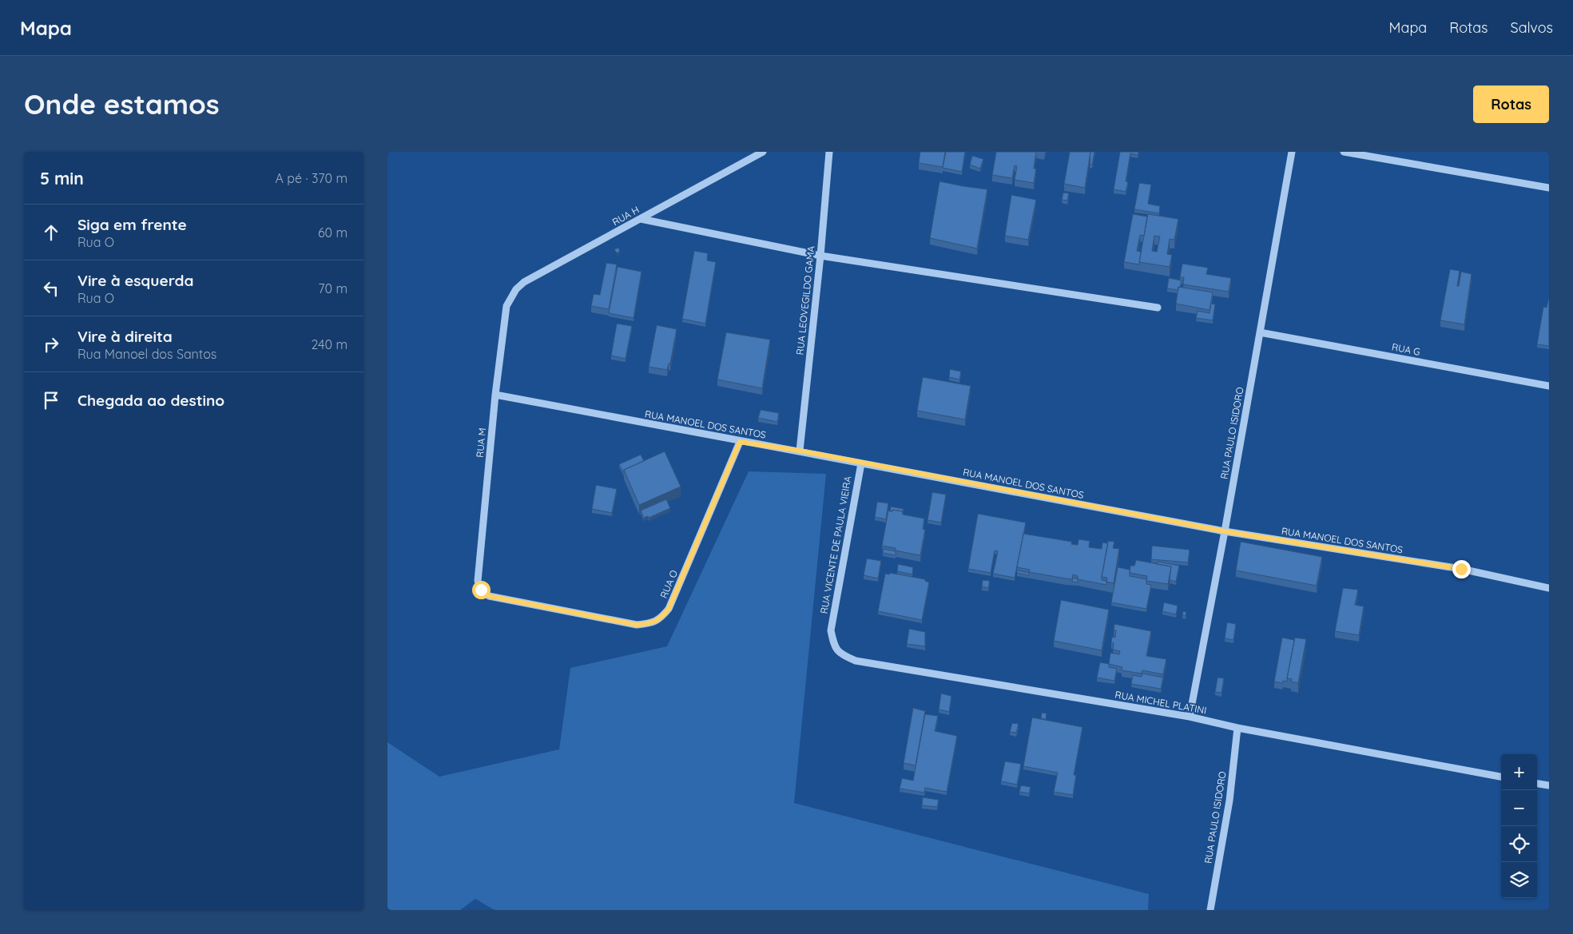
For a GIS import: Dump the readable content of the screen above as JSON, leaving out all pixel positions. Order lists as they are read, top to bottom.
{
  "streets": {
    "street": [
      "RUA H",
      "RUA LEOVEGILDO GAMA",
      "RUA G",
      "RUA MANOEL DOS SANTOS",
      "RUA PAULO ISIDORO",
      "RUA M",
      "RUA VICENTE DE PAULA VIEIRA",
      "RUA O",
      "RUA MICHEL PLATINI"
    ]
  },
  "crossings": [
    ["RUA H", "RUA M"],
    ["RUA LEOVEGILDO GAMA", "RUA MANOEL DOS SANTOS"],
    ["RUA G", "RUA PAULO ISIDORO"],
    ["RUA MANOEL DOS SANTOS", "RUA PAULO ISIDORO"],
    ["RUA MANOEL DOS SANTOS", "RUA M"],
    ["RUA MANOEL DOS SANTOS", "RUA VICENTE DE PAULA VIEIRA"],
    ["RUA MANOEL DOS SANTOS", "RUA O"],
    ["RUA PAULO ISIDORO", "RUA MICHEL PLATINI"],
    ["RUA M", "RUA O"],
    ["RUA VICENTE DE PAULA VIEIRA", "RUA MICHEL PLATINI"]
  ],
  "page": {
    "header": "Mapa",
    "nav": ["Mapa", "Rotas", "Salvos"],
    "buttons": "Rotas",
    "title": "Onde estamos",
    "heading": ["5 min", "A pé · 370 m"],
    "list": [
      ["Siga em frente", "Rua O", "60 m"],
      ["Vire à esquerda", "Rua O", "70 m"],
      ["Vire à direita", "Rua Manoel dos Santos", "240 m"],
      "Chegada ao destino"
    ],
    "map_buttons": ["+", "−"]
  }
}
